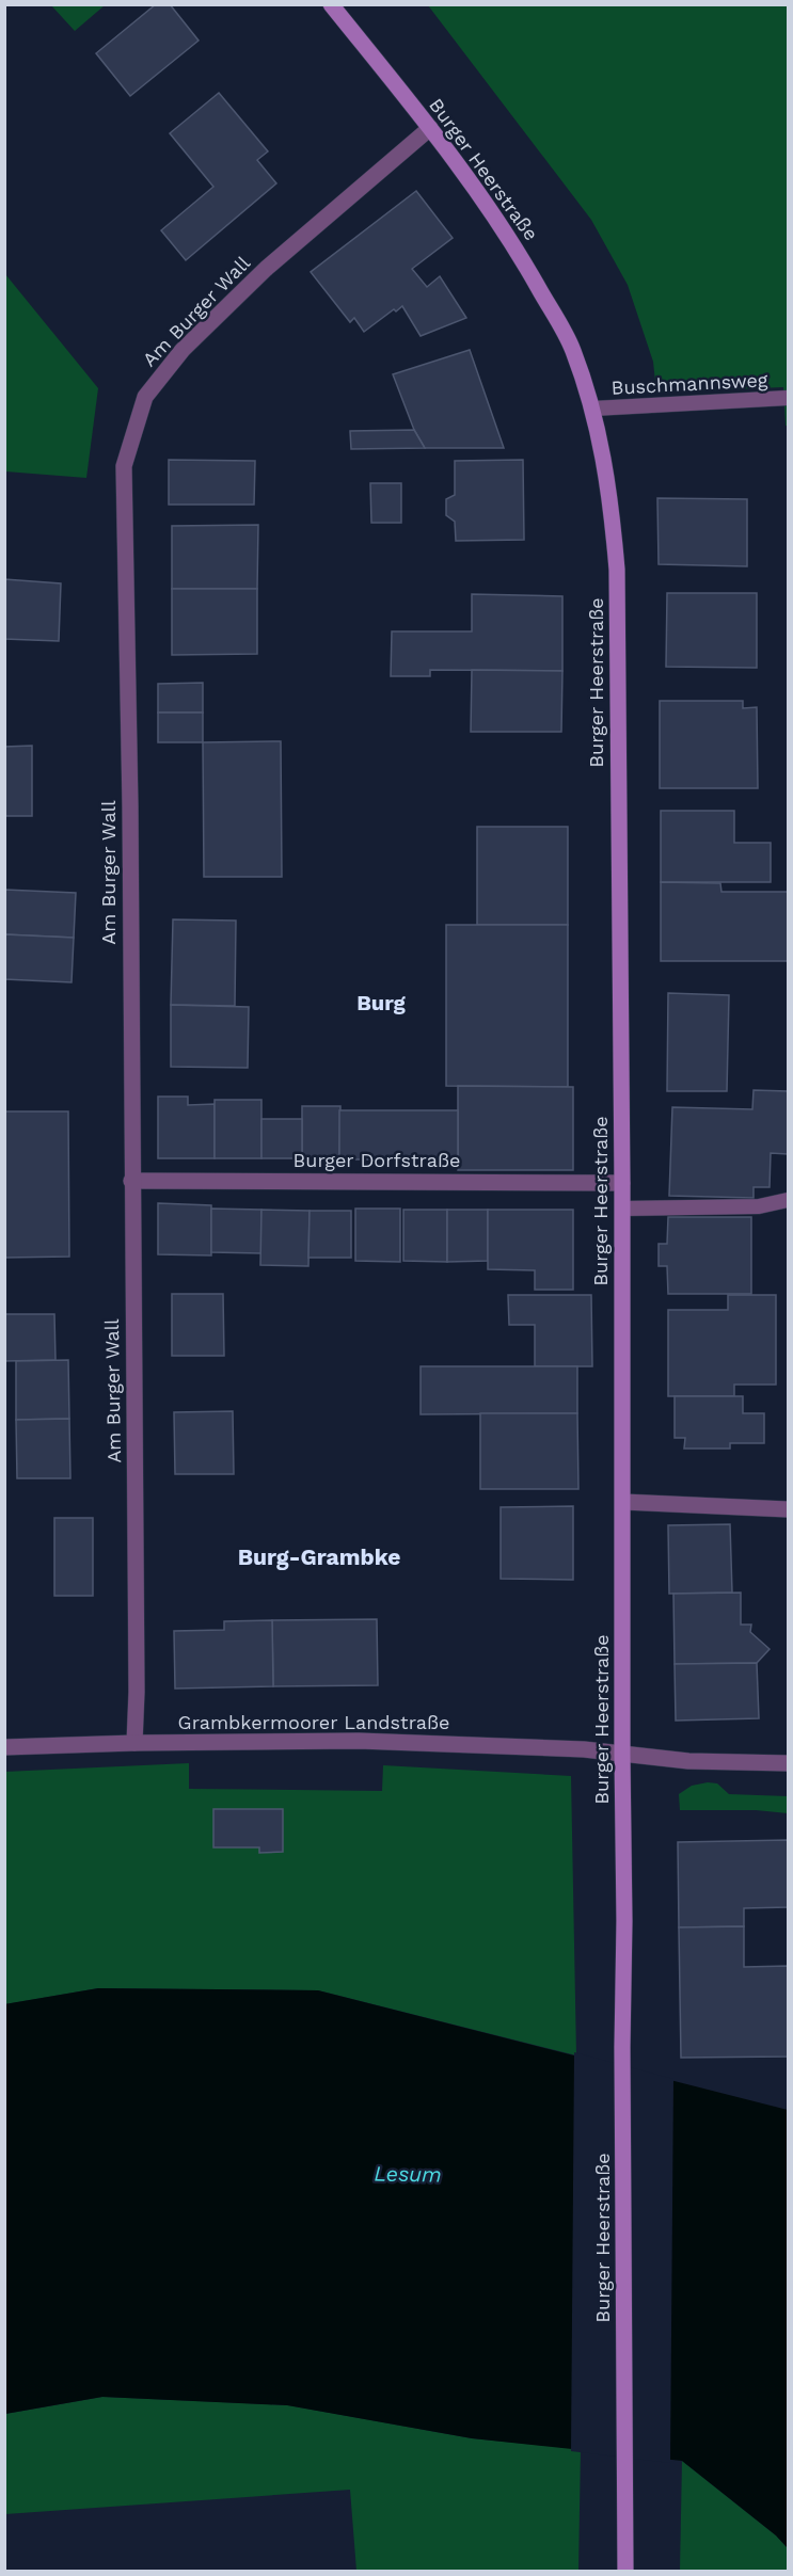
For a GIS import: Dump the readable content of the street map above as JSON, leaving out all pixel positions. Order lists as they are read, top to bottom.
{
  "streets": {
    "main road": ["Burger Heerstraße"],
    "street": ["Am Burger Wall", "Burger Dorfstraße", "Grambkermoorer Landstraße"],
    "lane": ["Buschmannsweg"]
  },
  "crossings": [
    ["Burger Heerstraße", "Am Burger Wall"],
    ["Burger Heerstraße", "Buschmannsweg"],
    ["Burger Heerstraße", "Burger Dorfstraße"],
    ["Burger Heerstraße", "Grambkermoorer Landstraße"],
    ["Am Burger Wall", "Burger Dorfstraße"],
    ["Am Burger Wall", "Grambkermoorer Landstraße"]
  ],
  "districts": ["Burg", "Burg-Grambke"],
  "water": ["Lesum"]
}
